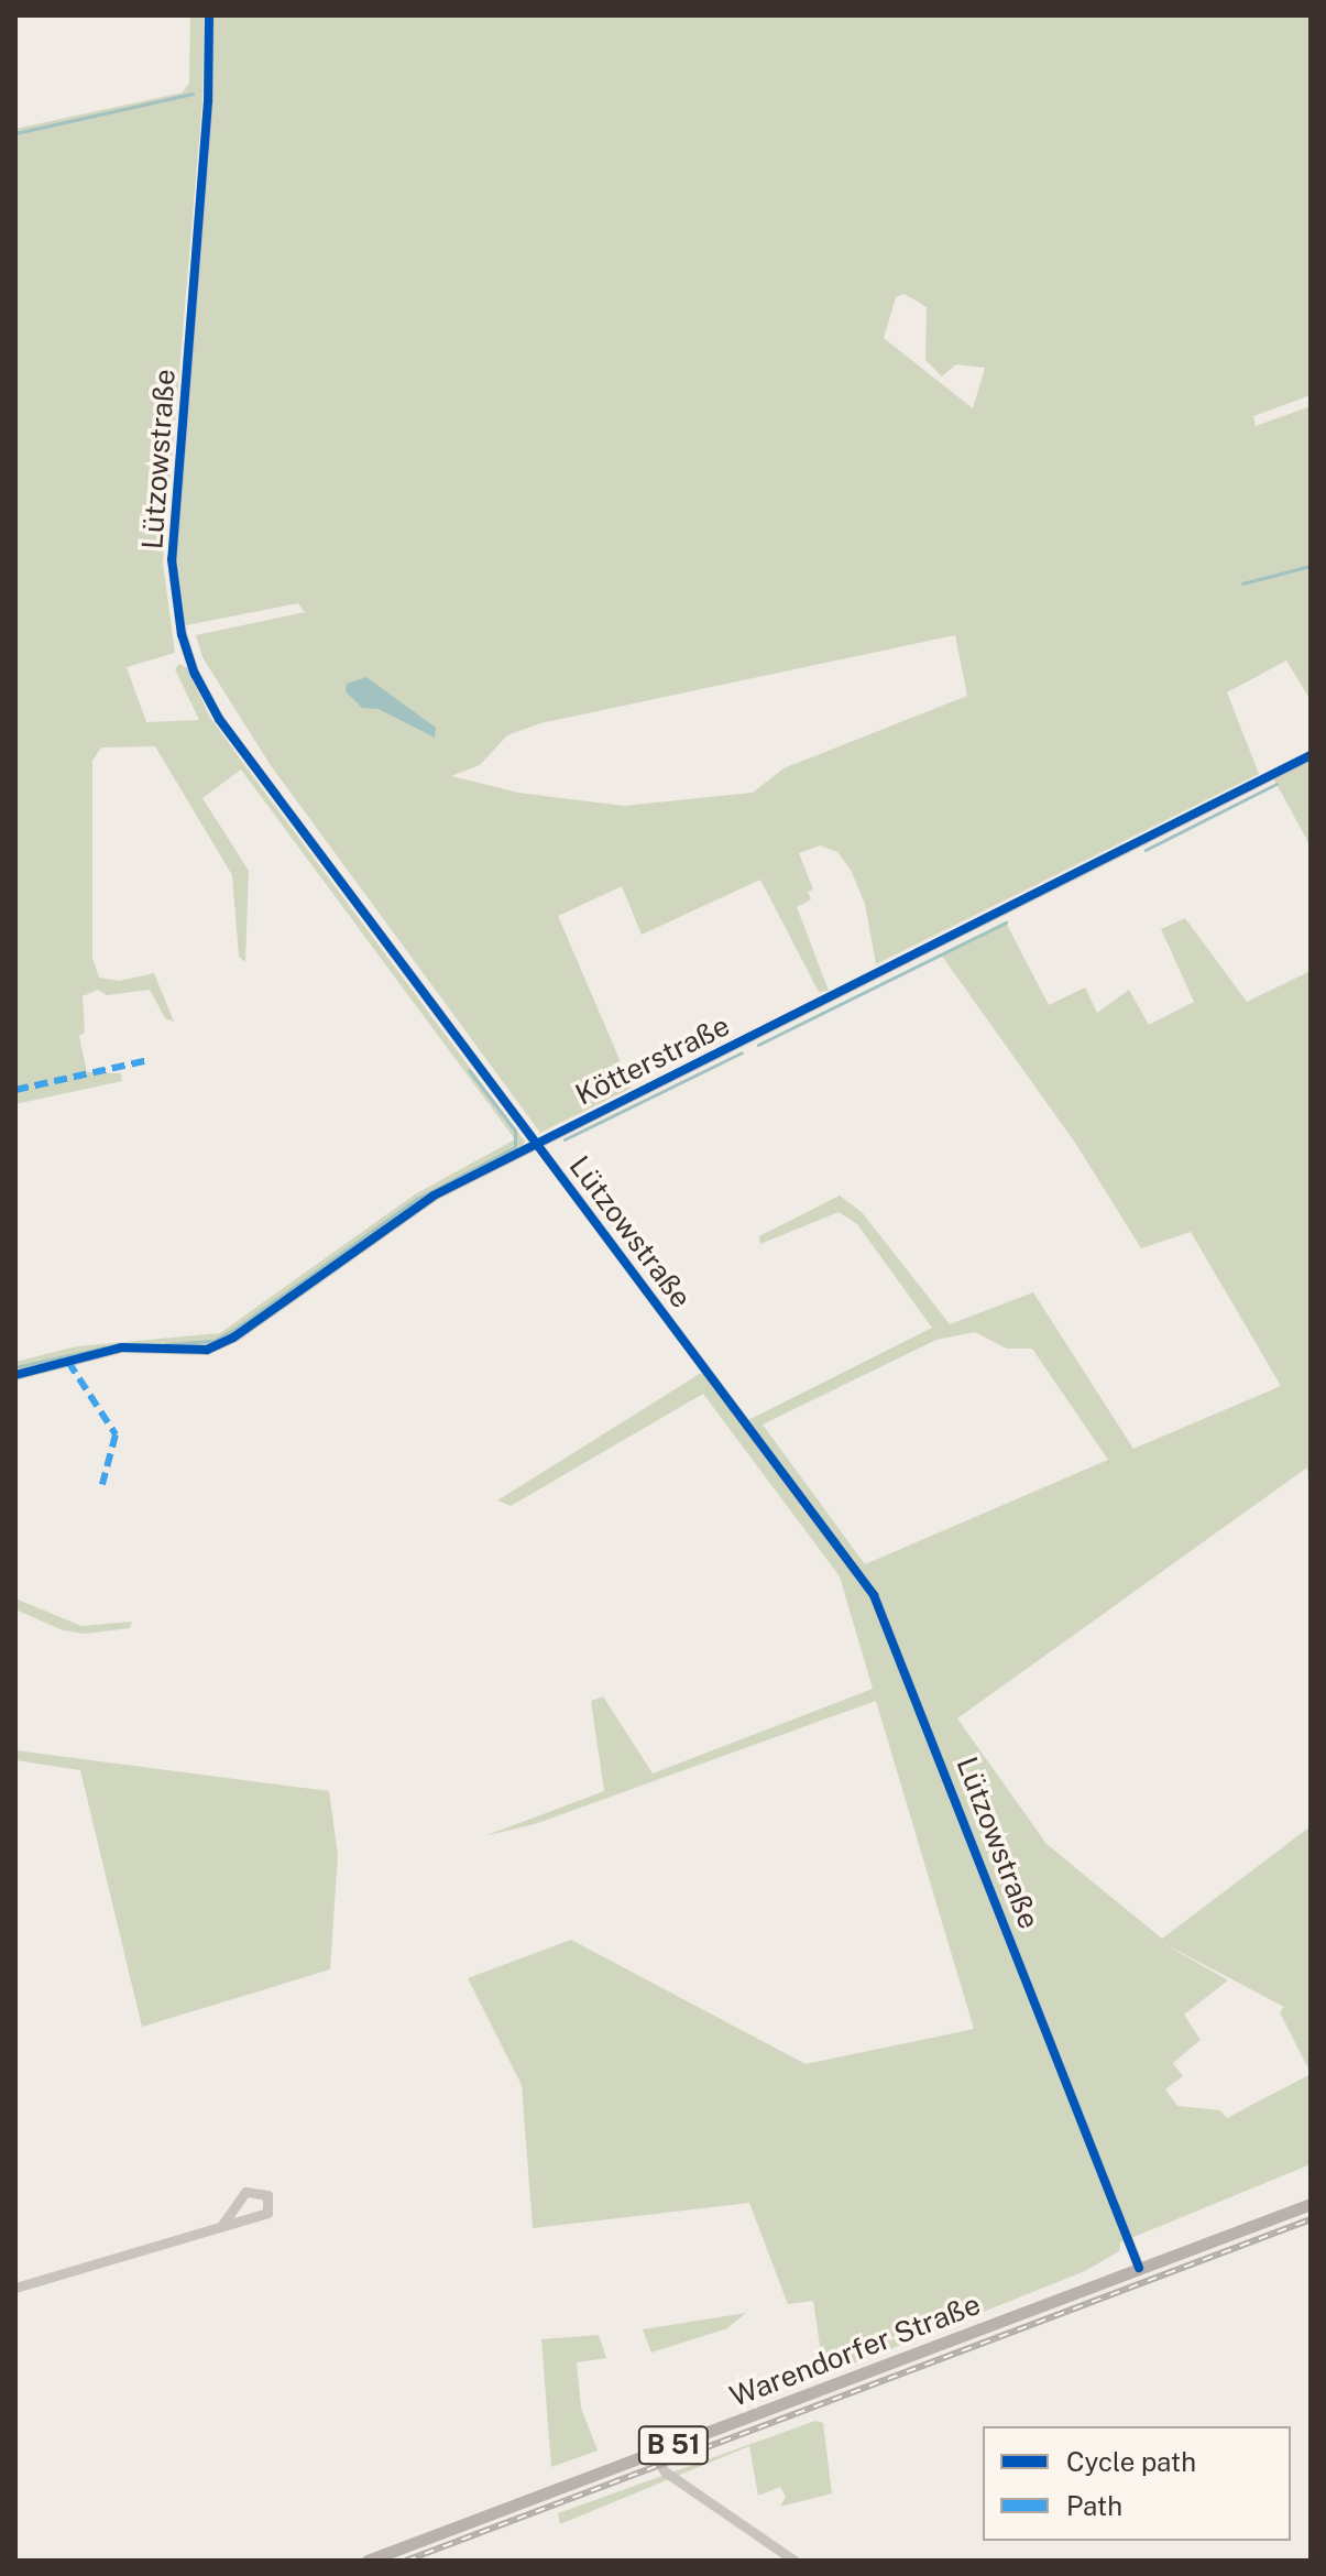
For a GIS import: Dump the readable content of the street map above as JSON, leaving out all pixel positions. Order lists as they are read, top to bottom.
{
  "streets": {
    "main road": ["Warendorfer Straße", "B 51"],
    "street": ["Lützowstraße", "Kötterstraße"]
  },
  "crossings": [
    ["Lützowstraße", "Kötterstraße"],
    ["Lützowstraße", "Warendorfer Straße"]
  ],
  "legend": ["Cycle path", "Path"]
}
